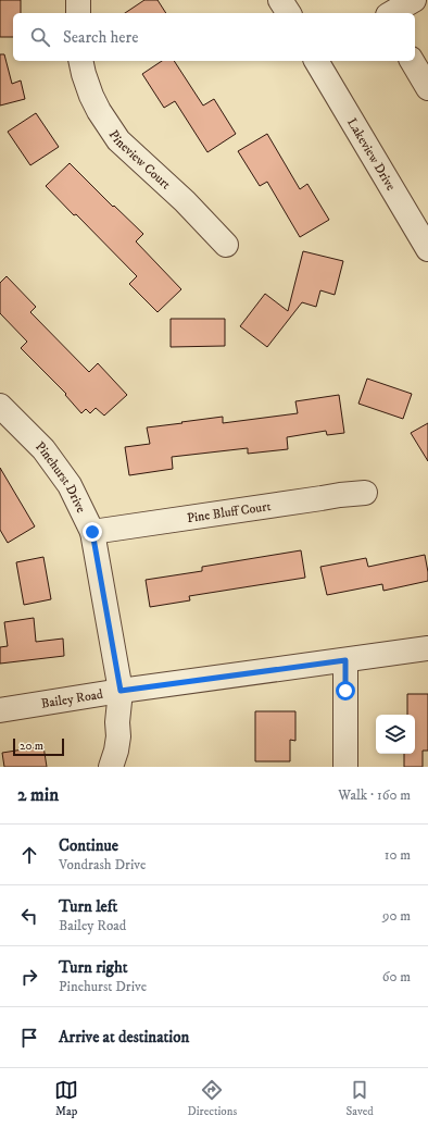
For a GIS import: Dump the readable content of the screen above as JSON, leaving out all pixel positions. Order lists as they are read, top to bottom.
{
  "streets": {
    "street": [
      "Lakeview Drive",
      "Pineview Court",
      "Pinehurst Drive",
      "Pine Bluff Court",
      "Bailey Road"
    ]
  },
  "crossings": [
    ["Pinehurst Drive", "Pine Bluff Court"],
    ["Pinehurst Drive", "Bailey Road"]
  ],
  "scale_bar": "20 m",
  "page": {
    "search": "Search here",
    "scale": "20 m",
    "heading": ["2 min", "Walk · 160 m"],
    "list": [
      ["Continue", "Vondrash Drive", "10 m"],
      ["Turn left", "Bailey Road", "90 m"],
      ["Turn right", "Pinehurst Drive", "60 m"],
      "Arrive at destination"
    ],
    "nav": ["Map", "Directions", "Saved"]
  }
}
